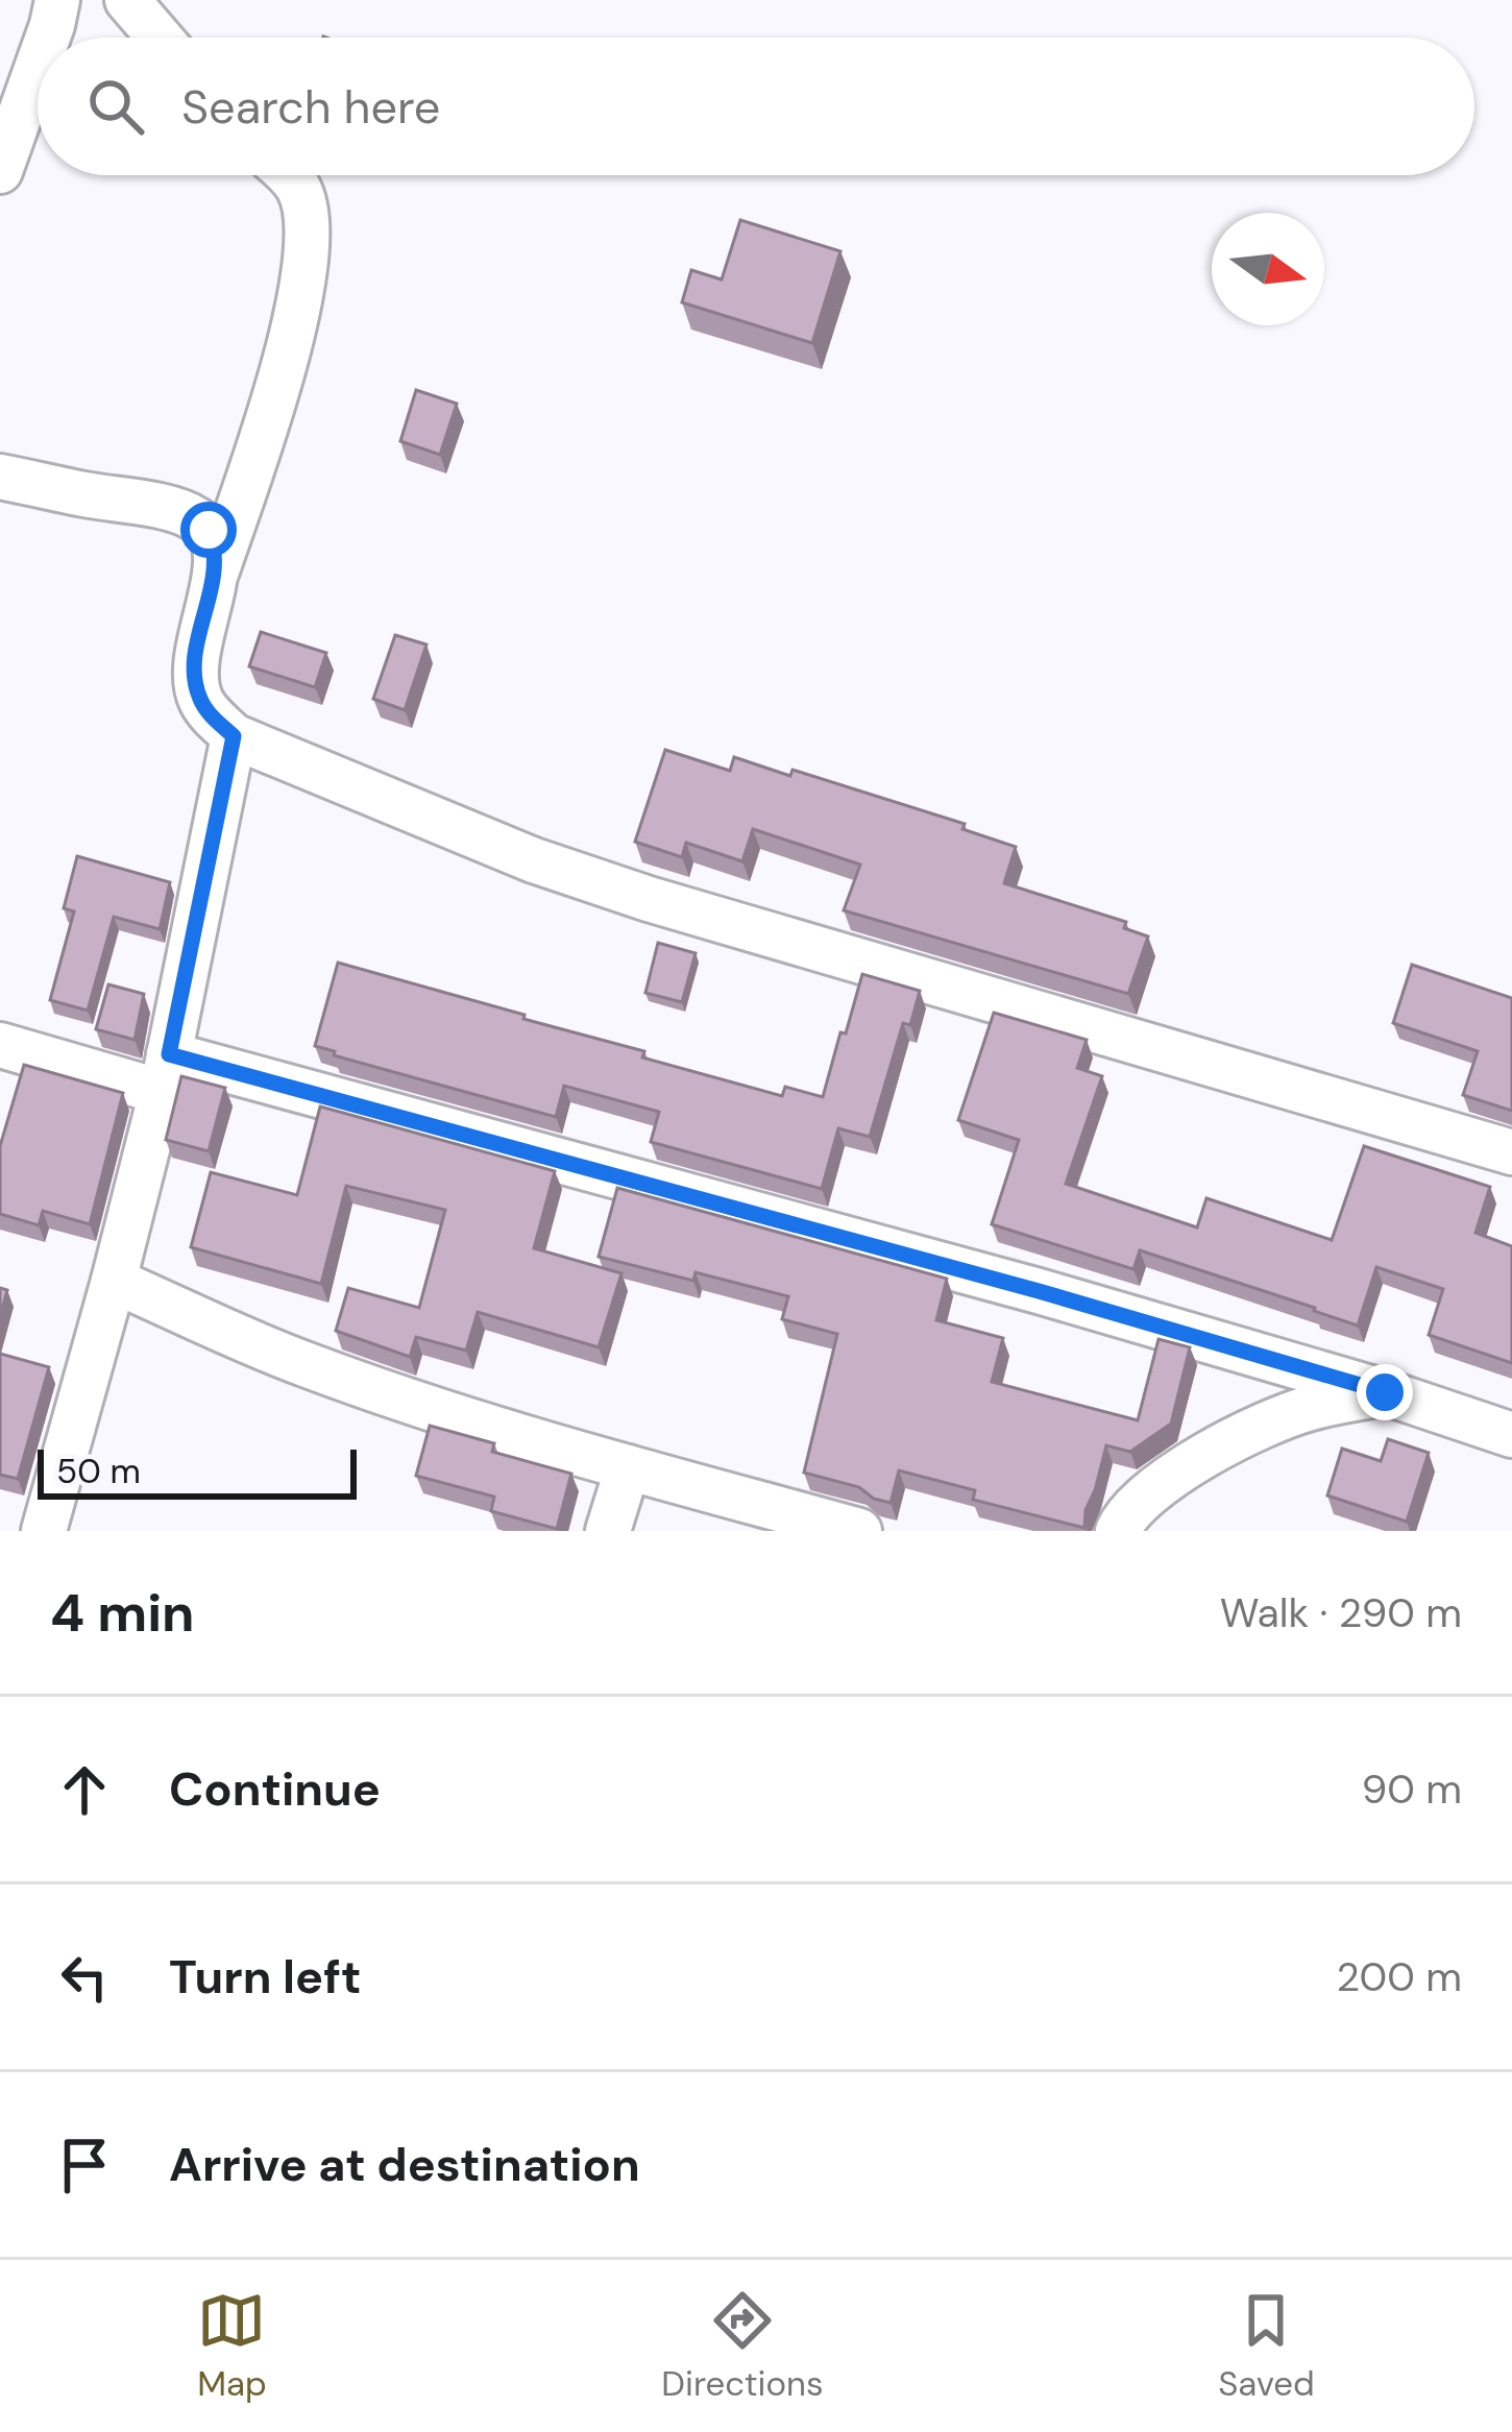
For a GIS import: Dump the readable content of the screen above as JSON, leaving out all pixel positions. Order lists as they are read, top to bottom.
{
  "scale_bar": "50 m",
  "north": "right",
  "page": {
    "search": "Search here",
    "scale": "50 m",
    "heading": ["4 min", "Walk · 290 m"],
    "list": [
      ["Continue", "90 m"],
      ["Turn left", "200 m"],
      "Arrive at destination"
    ],
    "nav": ["Map", "Directions", "Saved"]
  }
}
